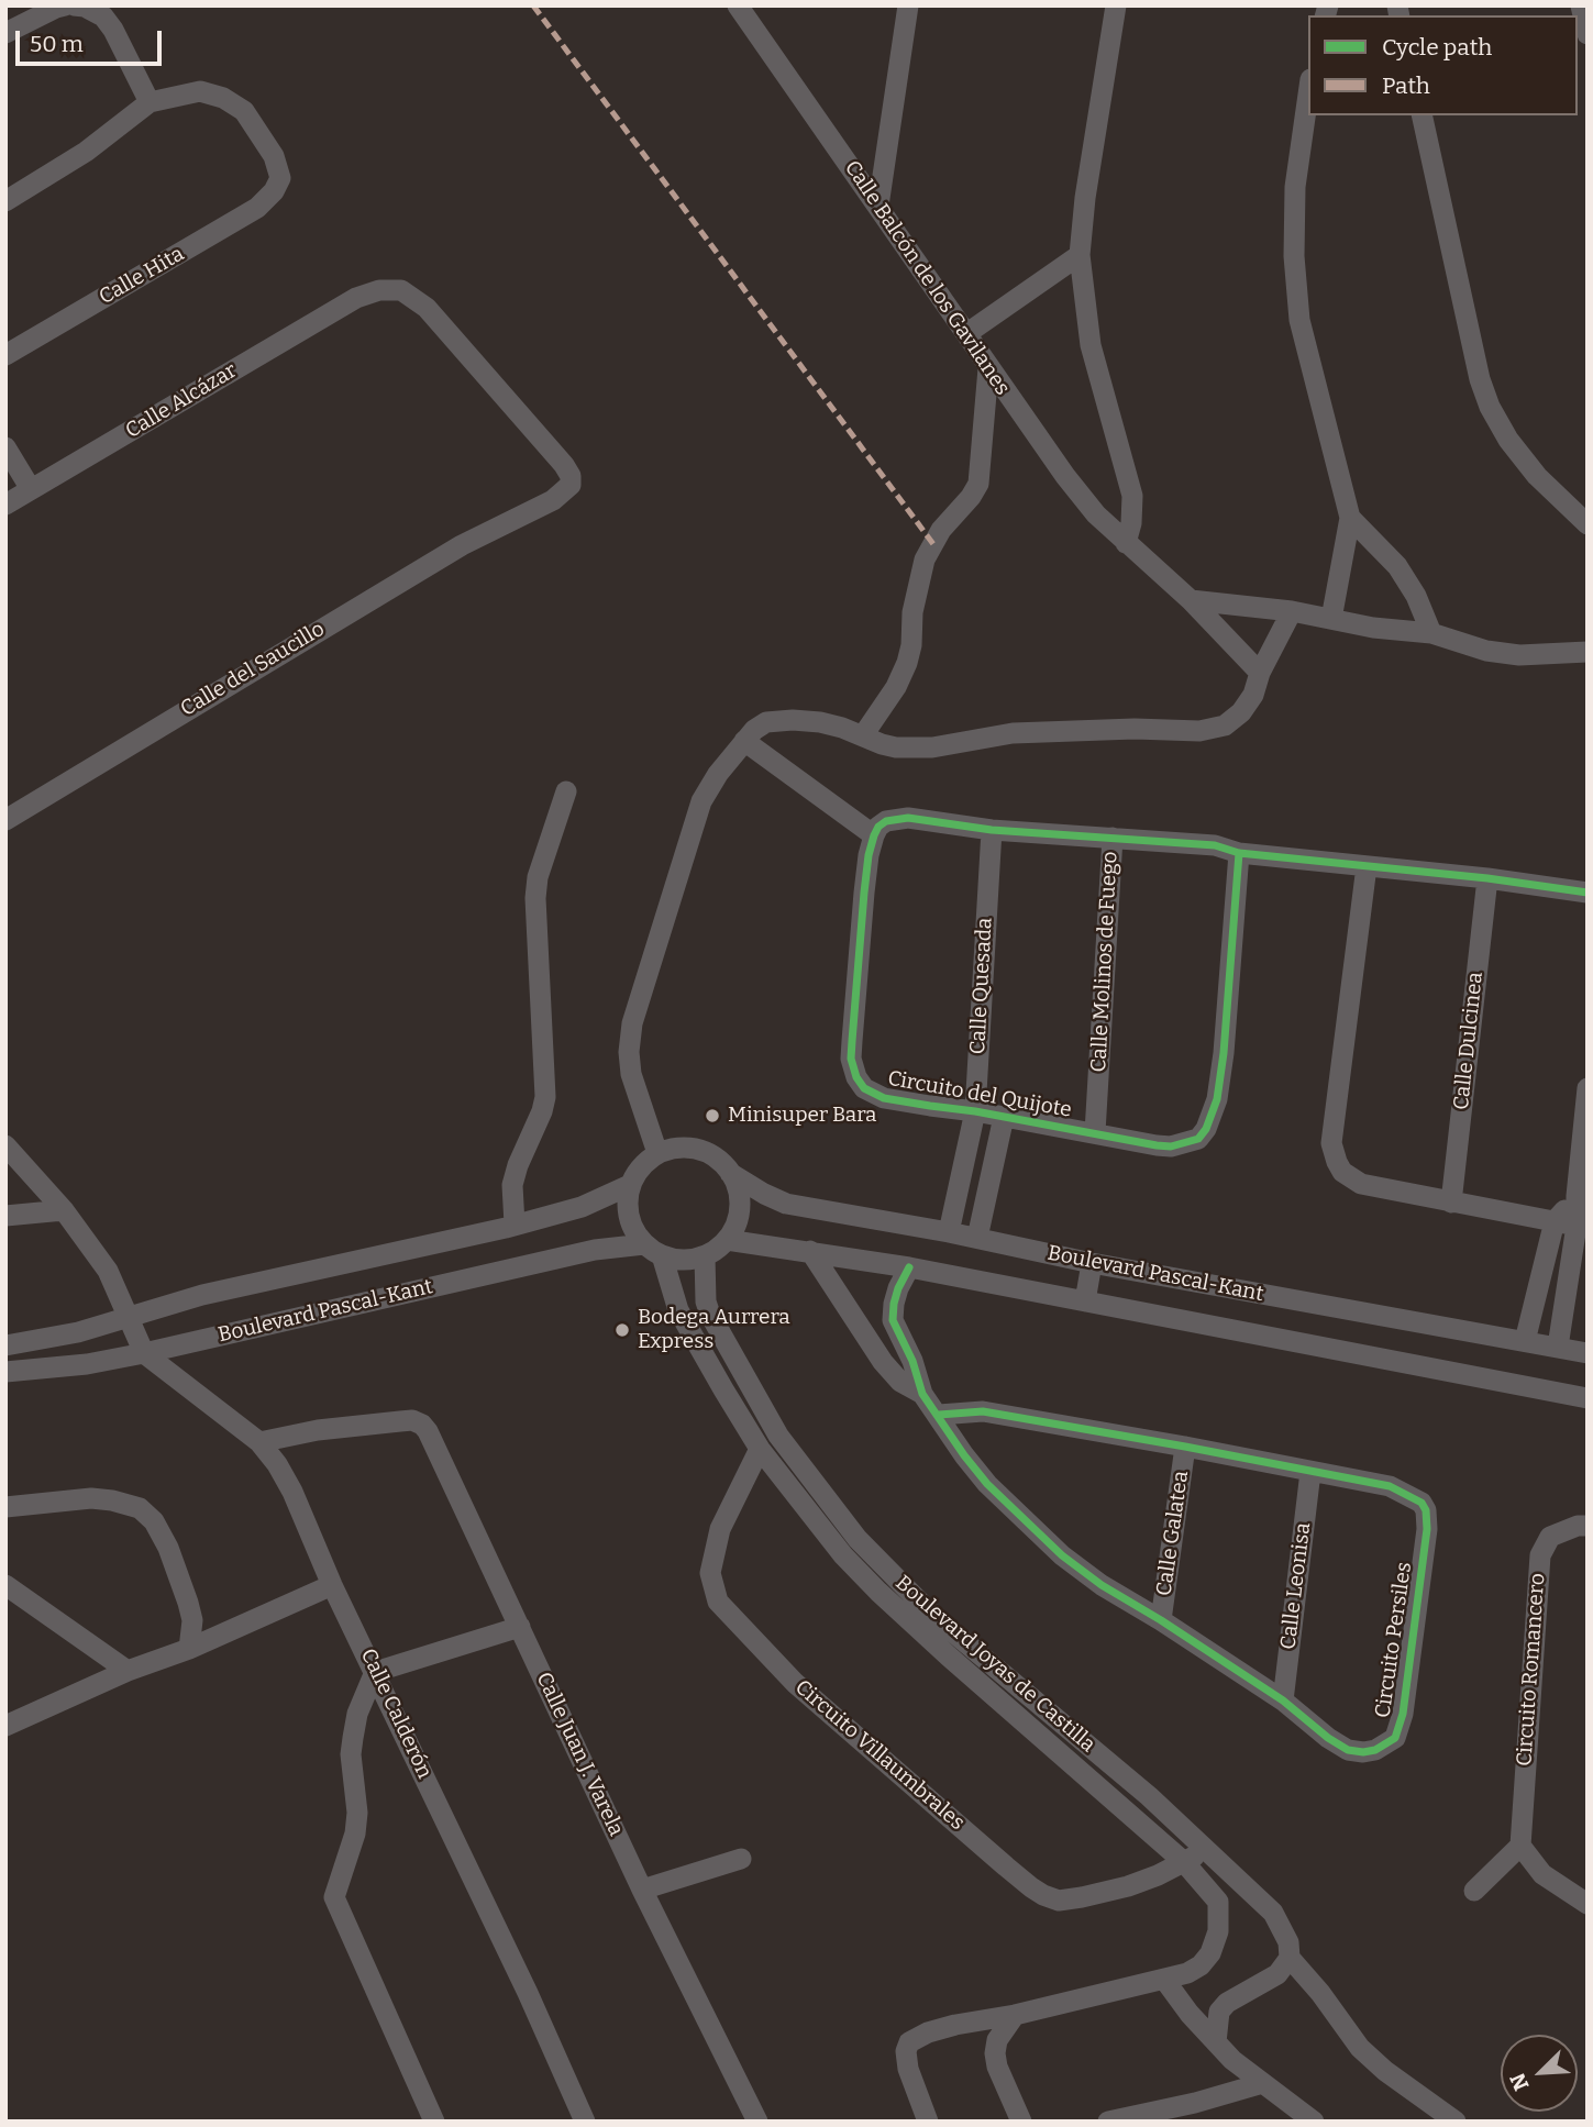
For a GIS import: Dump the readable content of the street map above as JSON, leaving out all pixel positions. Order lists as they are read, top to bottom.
{
  "streets": {
    "street": [
      "Calle Hita",
      "Calle Balcón de los Gavilanes",
      "Calle Alcázar",
      "Calle del Saucillo",
      "Calle Molinos de Fuego",
      "Calle Quesada",
      "Calle Dulcinea",
      "Circuito del Quijote",
      "Boulevard Pascal-Kant",
      "Calle Galatea",
      "Calle Leonisa",
      "Circuito Persiles",
      "Boulevard Joyas de Castilla",
      "Circuito Romancero",
      "Calle Calderón",
      "Calle Juan J. Varela",
      "Circuito Villaumbrales"
    ]
  },
  "crossings": [
    ["Calle Alcázar", "Calle del Saucillo"],
    ["Calle Molinos de Fuego", "Circuito del Quijote"],
    ["Calle Quesada", "Circuito del Quijote"],
    ["Calle Quesada", "Boulevard Pascal-Kant"],
    ["Boulevard Pascal-Kant", "Circuito Persiles"],
    ["Boulevard Pascal-Kant", "Boulevard Joyas de Castilla"],
    ["Boulevard Pascal-Kant", "Calle Calderón"],
    ["Calle Galatea", "Circuito Persiles"],
    ["Calle Leonisa", "Circuito Persiles"],
    ["Boulevard Joyas de Castilla", "Circuito Villaumbrales"],
    ["Calle Calderón", "Calle Juan J. Varela"]
  ],
  "places": ["Minisuper Bara", "Bodega Aurrera Express"],
  "legend": ["Cycle path", "Path"],
  "scale_bar": "50 m",
  "north": "bottom left"
}
